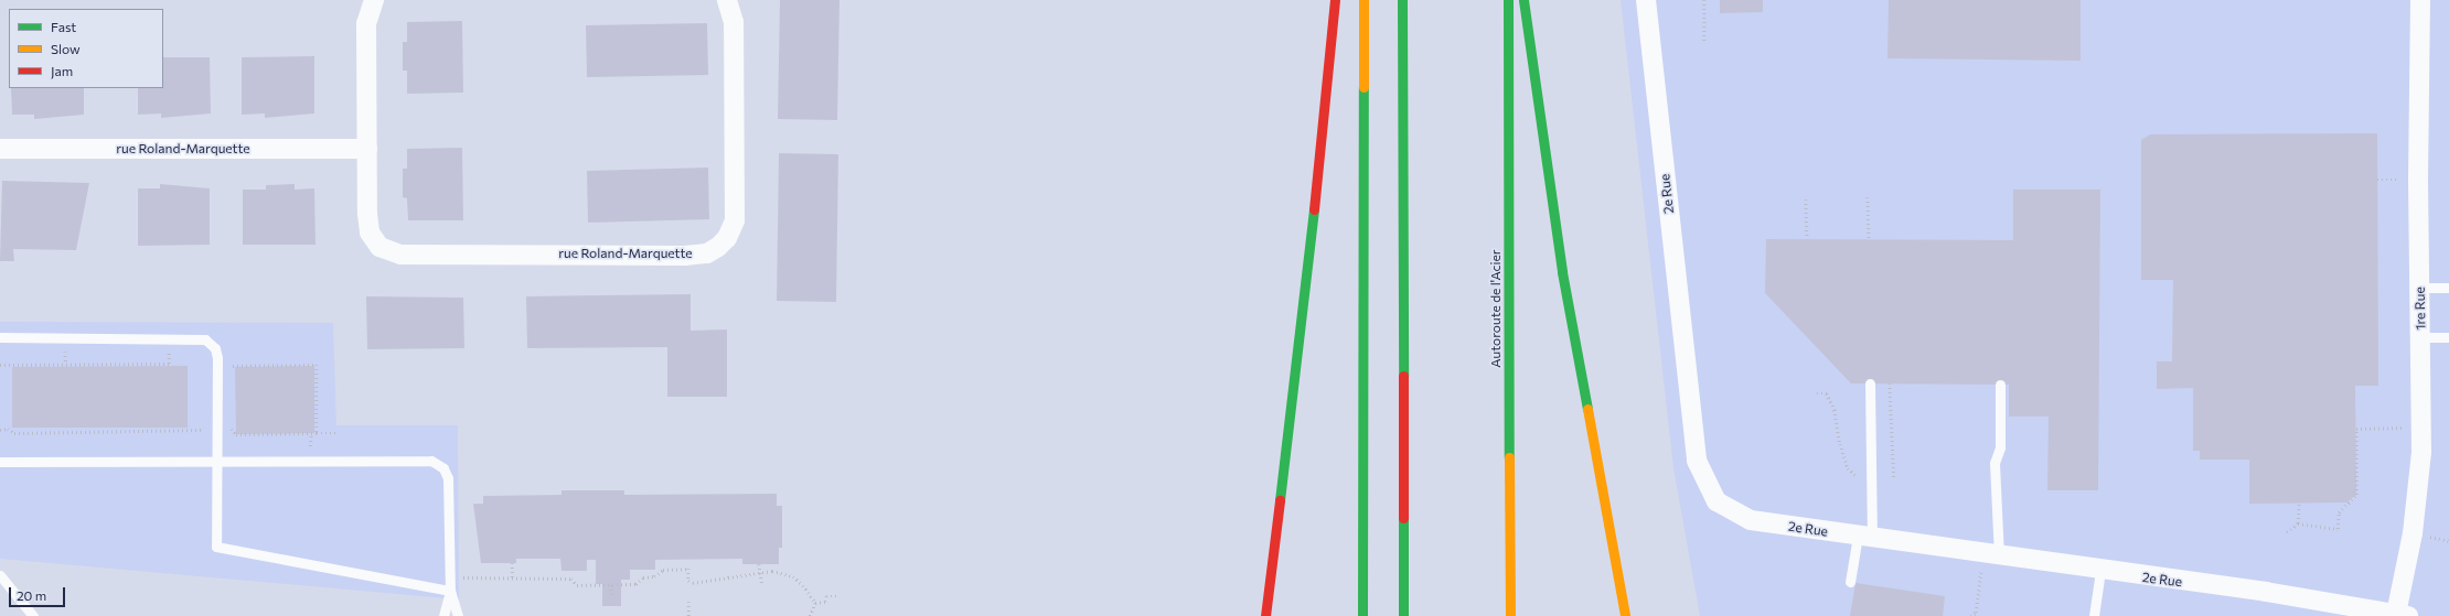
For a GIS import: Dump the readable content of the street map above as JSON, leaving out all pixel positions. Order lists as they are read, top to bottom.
{
  "streets": {
    "highway": ["Autoroute de l'Acier"],
    "street": ["rue Roland-Marquette", "2e Rue", "1re Rue"]
  },
  "crossings": [
    ["2e Rue", "1re Rue"]
  ],
  "legend": ["Fast", "Slow", "Jam"],
  "scale_bar": "20 m"
}
